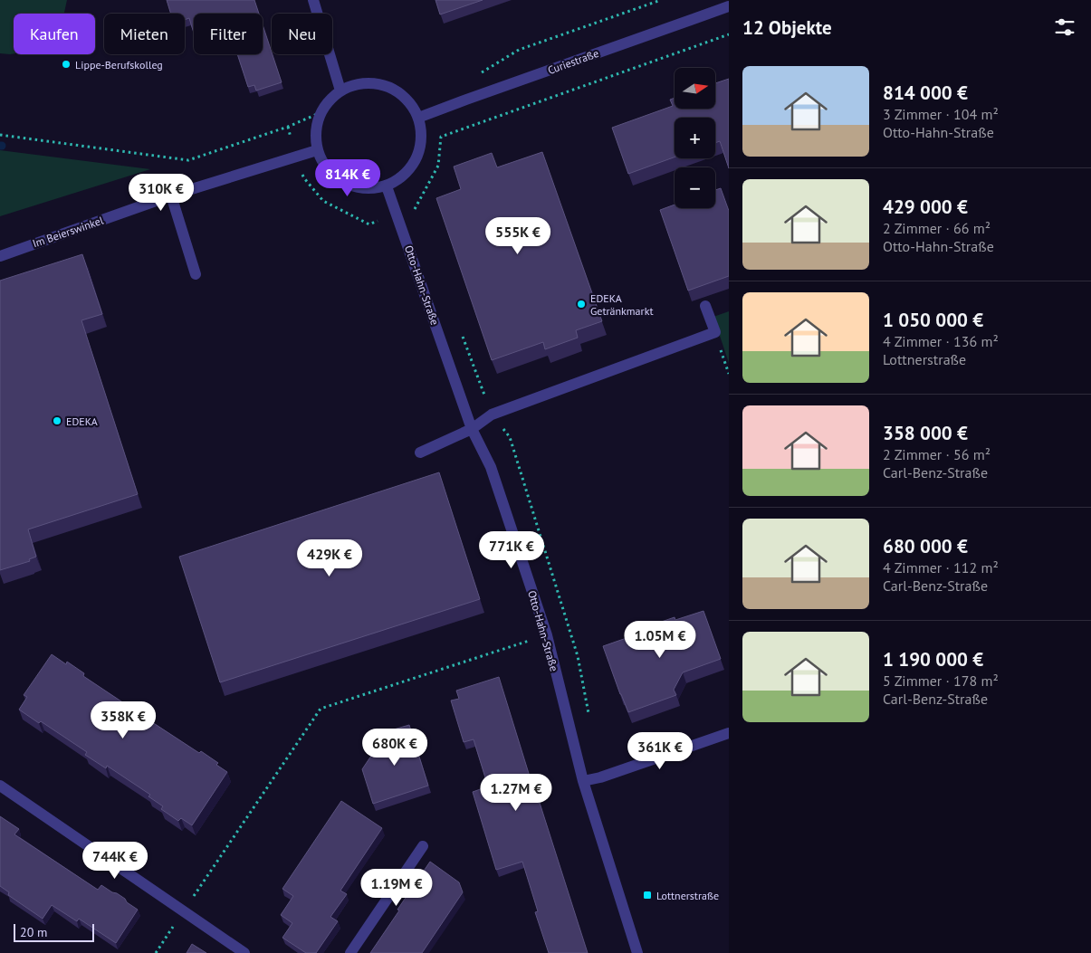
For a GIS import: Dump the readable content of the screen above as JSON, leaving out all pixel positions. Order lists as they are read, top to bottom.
{
  "streets": {
    "street": ["Curiestraße", "Im Beierswinkel", "Otto-Hahn-Straße"]
  },
  "crossings": [
    ["Curiestraße", "Im Beierswinkel"],
    ["Curiestraße", "Otto-Hahn-Straße"],
    ["Im Beierswinkel", "Otto-Hahn-Straße"]
  ],
  "places": {
    "other": ["Lippe-Berufskolleg", "EDEKA Getränkmarkt", "EDEKA"],
    "transit": ["Lottnerstraße"]
  },
  "scale_bar": "20 m",
  "north": "right",
  "page": {
    "heading": "12 Objekte",
    "chip": [
      "Kaufen",
      "Mieten",
      "Filter",
      "Neu"
    ],
    "list": [
      {
        "name": "814 000 €",
        "note": "3 Zimmer · 104 m² · Otto-Hahn-Straße"
      },
      {
        "name": "429 000 €",
        "note": "2 Zimmer · 66 m² · Otto-Hahn-Straße"
      },
      {
        "name": "1 050 000 €",
        "note": "4 Zimmer · 136 m² · Lottnerstraße"
      },
      {
        "name": "358 000 €",
        "note": "2 Zimmer · 56 m² · Carl-Benz-Straße"
      },
      {
        "name": "680 000 €",
        "note": "4 Zimmer · 112 m² · Carl-Benz-Straße"
      },
      {
        "name": "1 190 000 €",
        "note": "5 Zimmer · 178 m² · Carl-Benz-Straße"
      }
    ],
    "map_buttons": ["+", "−"],
    "price": [
      "814K €",
      "310K €",
      "555K €",
      "771K €",
      "429K €",
      "1.05M €",
      "358K €",
      "680K €",
      "361K €",
      "1.27M €",
      "744K €",
      "1.19M €"
    ],
    "scale": "20 m"
  }
}
